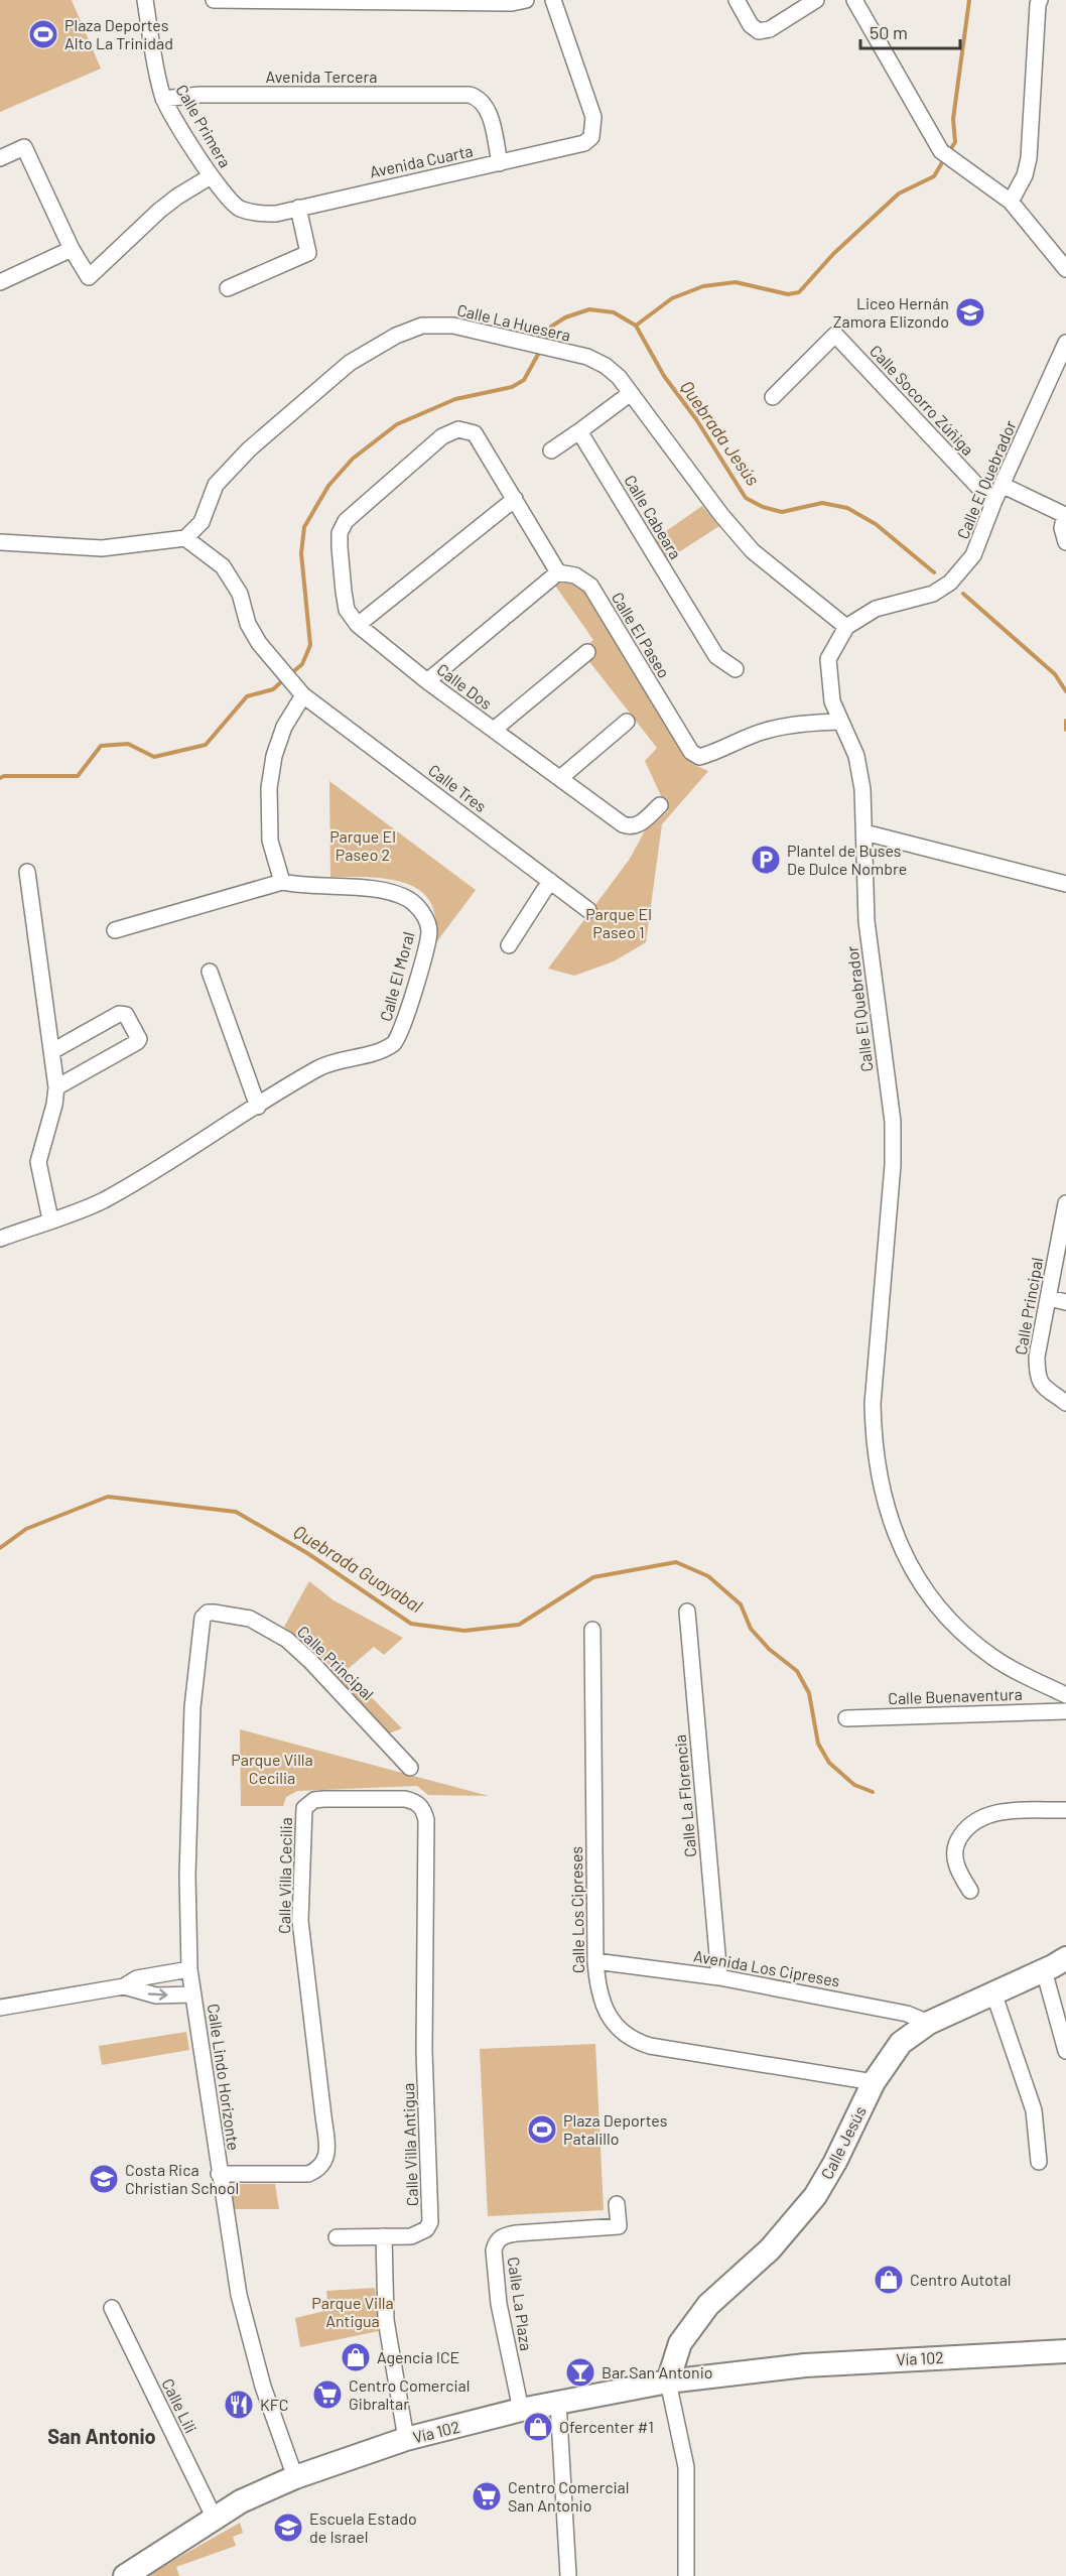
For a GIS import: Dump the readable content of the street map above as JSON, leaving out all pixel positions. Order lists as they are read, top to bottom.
{
  "streets": {
    "main road": ["Calle Jesús", "Vía 102"],
    "street": [
      "Avenida Tercera",
      "Calle Primera",
      "Avenida Cuarta",
      "Calle La Huesera",
      "Calle Socorro Zúñiga",
      "Calle El Quebrador",
      "Calle Cabeara",
      "Calle El Paseo",
      "Calle Dos",
      "Calle Tres",
      "Calle El Moral",
      "Calle Principal",
      "Calle Buenaventura",
      "Calle La Florencia",
      "Calle Villa Cecilia",
      "Calle Los Cipreses",
      "Avenida Los Cipreses",
      "Calle Lindo Horizonte",
      "Calle Villa Antigua",
      "Calle La Plaza",
      "Calle Lili"
    ]
  },
  "crossings": [
    ["Avenida Tercera", "Calle Primera"],
    ["Avenida Tercera", "Avenida Cuarta"],
    ["Calle Primera", "Avenida Cuarta"],
    ["Calle La Huesera", "Calle El Quebrador"],
    ["Calle Socorro Zúñiga", "Calle El Quebrador"],
    ["Calle El Quebrador", "Calle El Paseo"],
    ["Calle Principal", "Calle Lindo Horizonte"],
    ["Calle La Florencia", "Avenida Los Cipreses"],
    ["Calle Villa Cecilia", "Calle Lindo Horizonte"],
    ["Calle Villa Cecilia", "Calle Villa Antigua"],
    ["Calle Los Cipreses", "Avenida Los Cipreses"],
    ["Calle Los Cipreses", "Calle Jesús"],
    ["Avenida Los Cipreses", "Calle Jesús"],
    ["Calle Lindo Horizonte", "Vía 102"],
    ["Calle Jesús", "Vía 102"],
    ["Calle La Plaza", "Vía 102"],
    ["Vía 102", "Calle Lili"]
  ],
  "districts": ["San Antonio"],
  "water": ["Quebrada Jesús", "Quebrada Guayabal"],
  "parks": [
    "Parque El Paseo 2",
    "Parque El Paseo 1",
    "Parque Villa Cecilia",
    "Parque Villa Antigua"
  ],
  "places": {
    "sports": ["Plaza Deportes Alto La Trinidad", "Plaza Deportes Patalillo"],
    "school or university": ["Liceo Hernán Zamora Elizondo", "Costa Rica Christian School", "Escuela Estado de Israel"],
    "parking": ["Plantel de Buses De Dulce Nombre"],
    "shop": ["Centro Autotal", "Agencia ICE", "Ofercenter #1"],
    "bar": ["Bar San Antonio"],
    "supermarket": ["Centro Comercial Gibraltar", "Centro Comercial San Antonio"],
    "restaurant": ["KFC"]
  },
  "scale_bar": "50 m"
}
